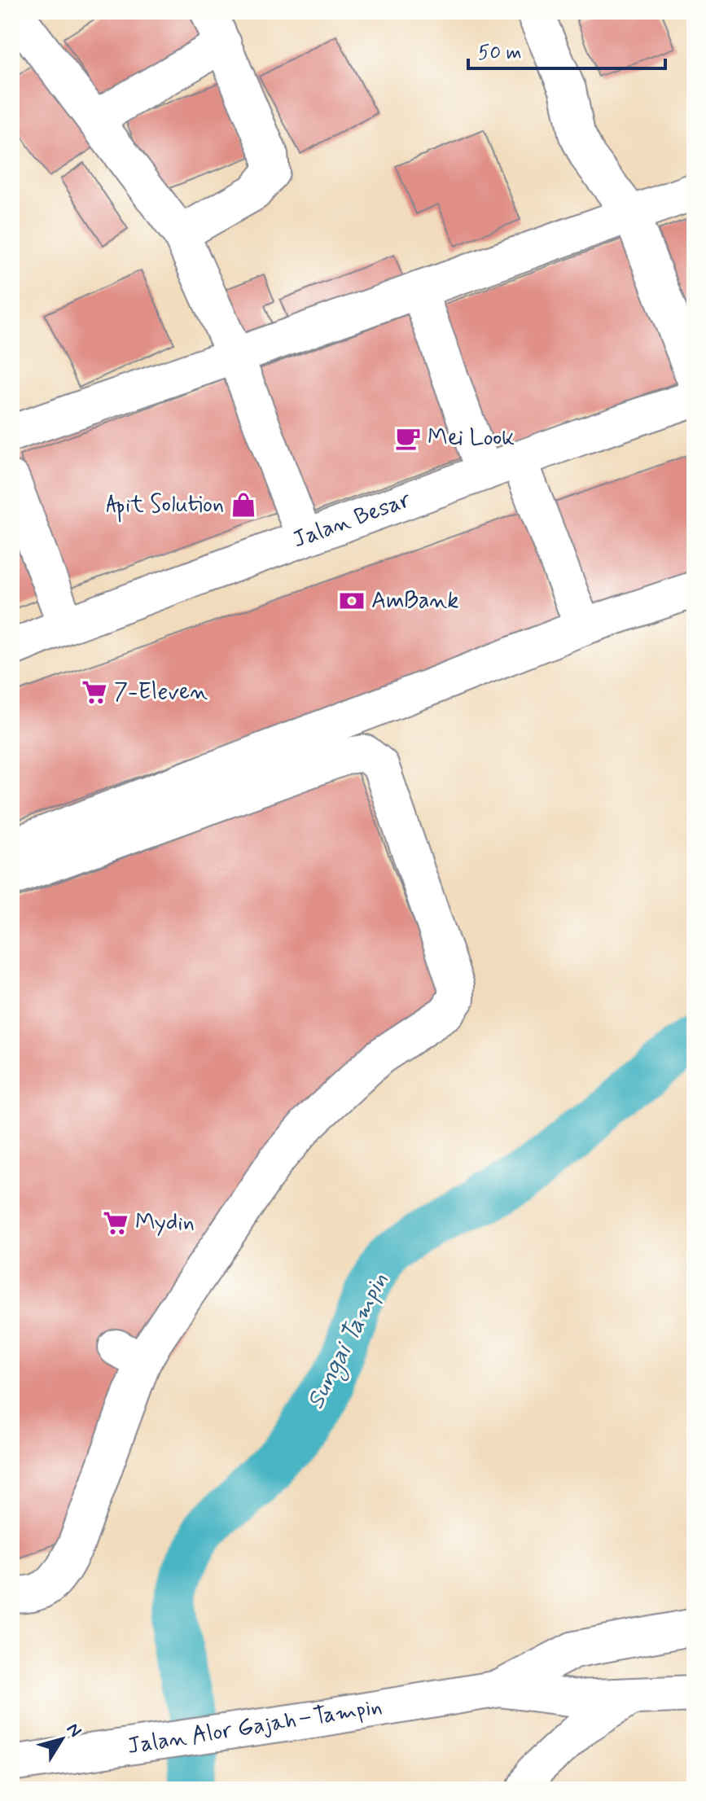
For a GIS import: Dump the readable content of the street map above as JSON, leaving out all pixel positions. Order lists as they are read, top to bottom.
{
  "streets": {
    "street": ["Jalan Besar", "Jalan Alor Gajah–Tampin"]
  },
  "water": ["Sungai Tampin"],
  "places": {
    "cafe": ["Mei Look"],
    "shop": ["Apit Solution"],
    "bank": ["AmBank"],
    "supermarket": ["7-Eleven", "Mydin"]
  },
  "scale_bar": "50 m",
  "north": "top right"
}
